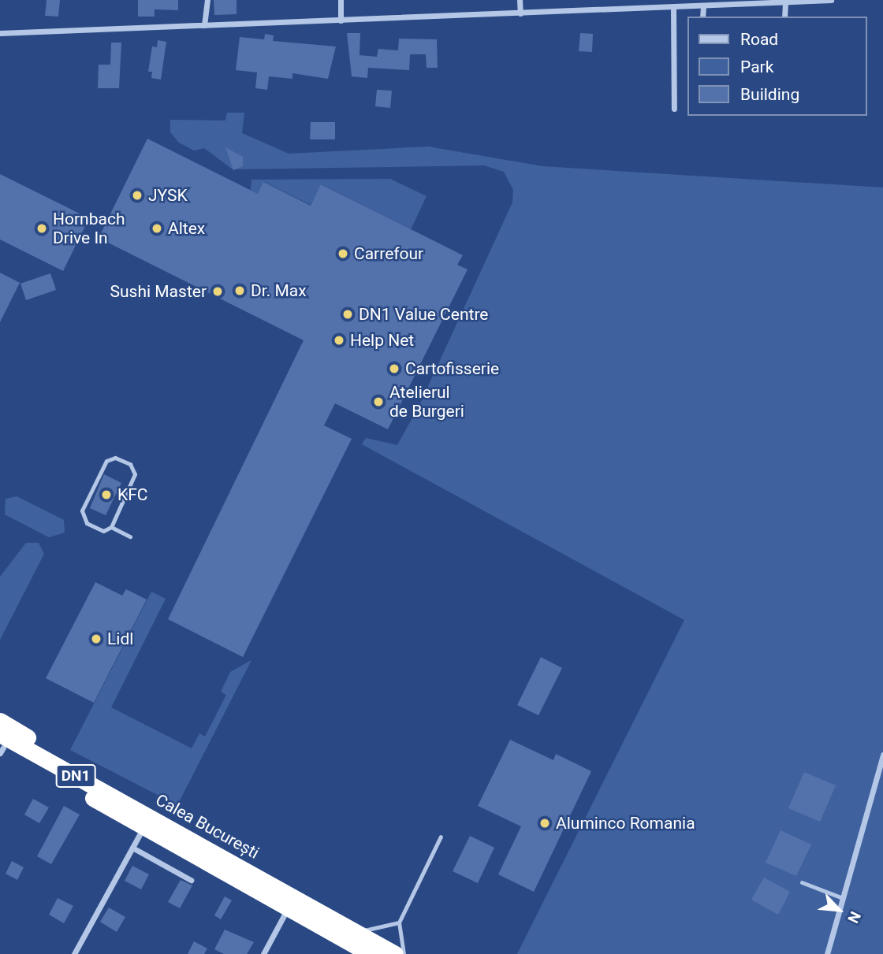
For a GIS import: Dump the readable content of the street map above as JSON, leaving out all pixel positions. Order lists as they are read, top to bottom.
{
  "streets": {
    "highway": ["DN1", "Calea București"]
  },
  "places": [
    "JYSK",
    "Hornbach Drive In",
    "Altex",
    "Carrefour",
    "Dr. Max",
    "Sushi Master",
    "DN1 Value Centre",
    "Help Net",
    "Cartofisserie",
    "Atelierul de Burgeri",
    "KFC",
    "Lidl",
    "Aluminco Romania"
  ],
  "legend": ["Road", "Park", "Building"],
  "north": "bottom right"
}
